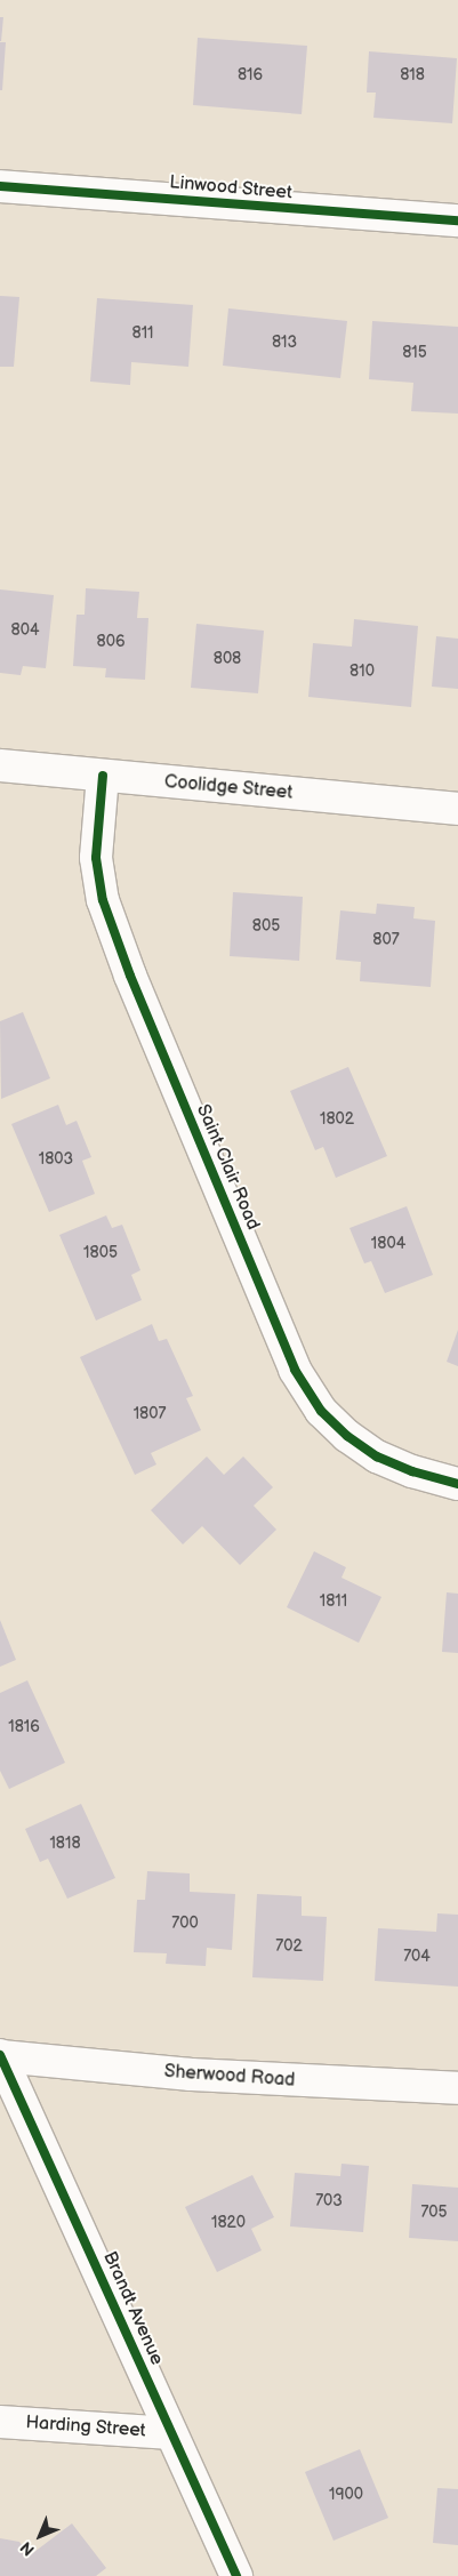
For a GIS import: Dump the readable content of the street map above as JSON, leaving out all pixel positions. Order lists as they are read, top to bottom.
{
  "streets": {
    "street": [
      "Linwood Street",
      "Coolidge Street",
      "Saint Clair Road",
      "Sherwood Road",
      "Brandt Avenue",
      "Harding Street"
    ]
  },
  "crossings": [
    ["Coolidge Street", "Saint Clair Road"],
    ["Sherwood Road", "Brandt Avenue"],
    ["Brandt Avenue", "Harding Street"]
  ],
  "house_numbers": [
    "816",
    "818",
    "811",
    "813",
    "815",
    "804",
    "806",
    "808",
    "810",
    "805",
    "807",
    "1802",
    "1803",
    "1804",
    "1805",
    "1807",
    "1811",
    "1816",
    "1818",
    "700",
    "702",
    "704",
    "703",
    "705",
    "1820",
    "1900"
  ],
  "north": "bottom left"
}
